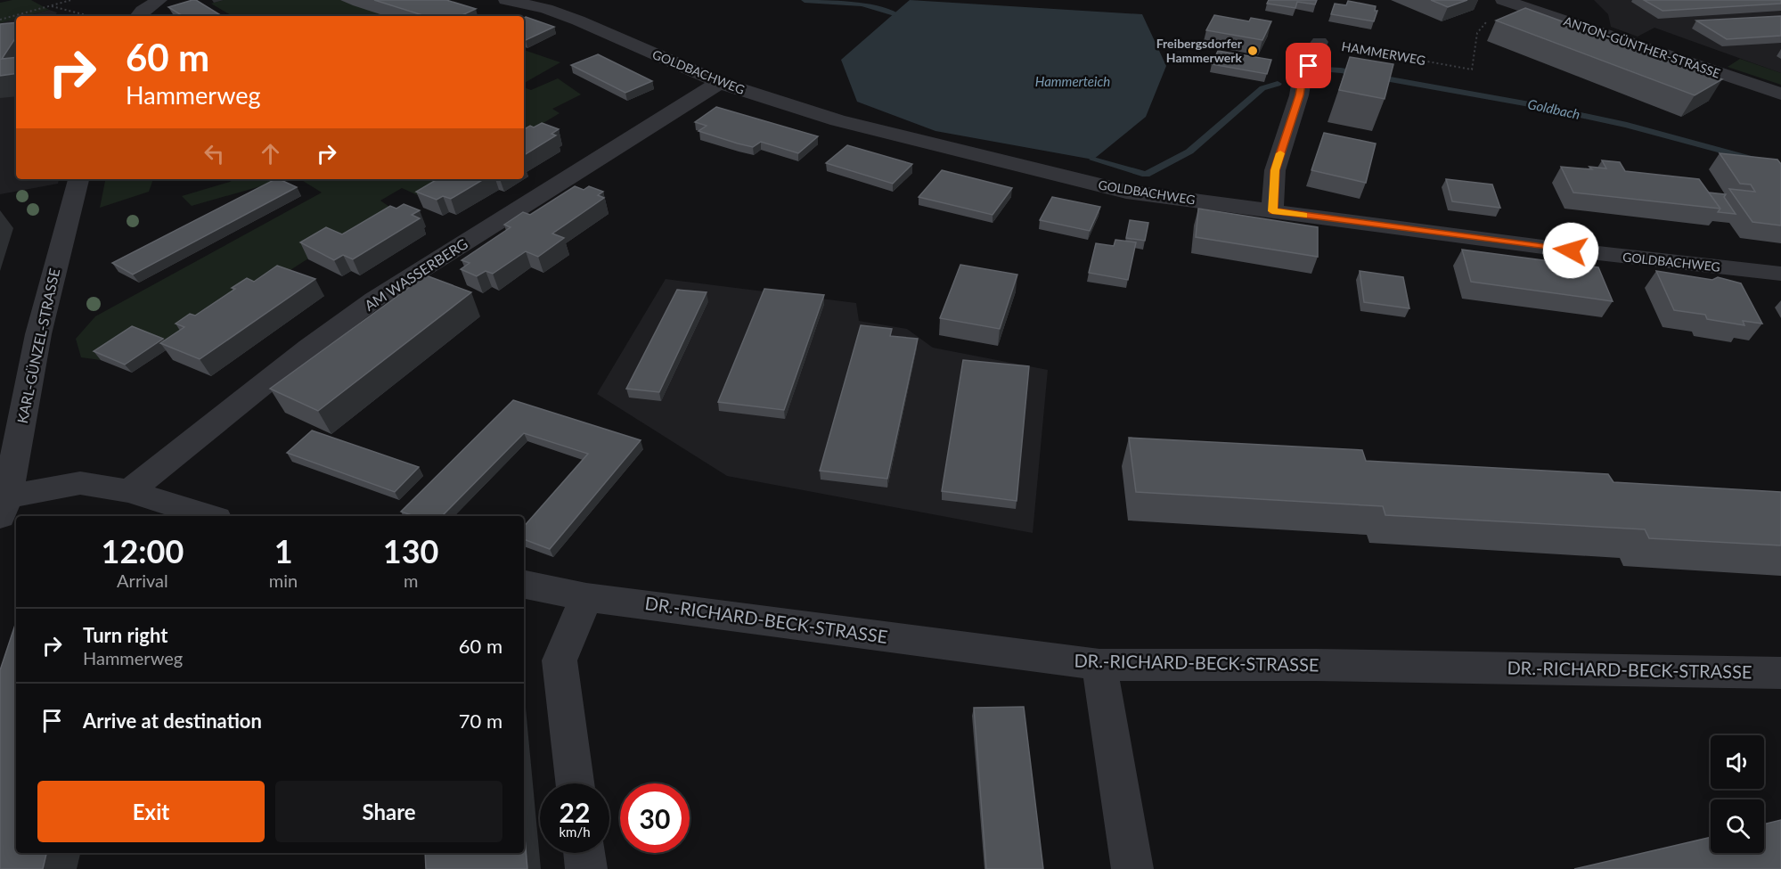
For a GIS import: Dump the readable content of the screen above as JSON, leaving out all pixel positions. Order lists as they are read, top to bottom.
{
  "streets": {
    "street": [
      "ANTON-GÜNTHER-STRASSE",
      "GOLDBACHWEG",
      "AM WASSERBERG",
      "KARL-GÜNZEL-STRASSE",
      "DR.-RICHARD-BECK-STRASSE"
    ],
    "path": ["HAMMERWEG"]
  },
  "crossings": [
    ["ANTON-GÜNTHER-STRASSE", "HAMMERWEG"],
    ["GOLDBACHWEG", "AM WASSERBERG"]
  ],
  "water": ["Hammerteich", "Goldbach"],
  "places": ["Freibergsdorfer Hammerwerk"],
  "page": {
    "turn": ["60 m", "Hammerweg"],
    "eta": [
      "12:00",
      "Arrival",
      "1",
      "min",
      "130",
      "m"
    ],
    "list": [
      {
        "name": "Turn right",
        "note": "Hammerweg",
        "value": "60 m"
      },
      {
        "name": "Arrive at destination",
        "value": "70 m"
      }
    ],
    "buttons": ["Exit", "Share"],
    "speed": "22 km/h",
    "limit": "30"
  }
}
